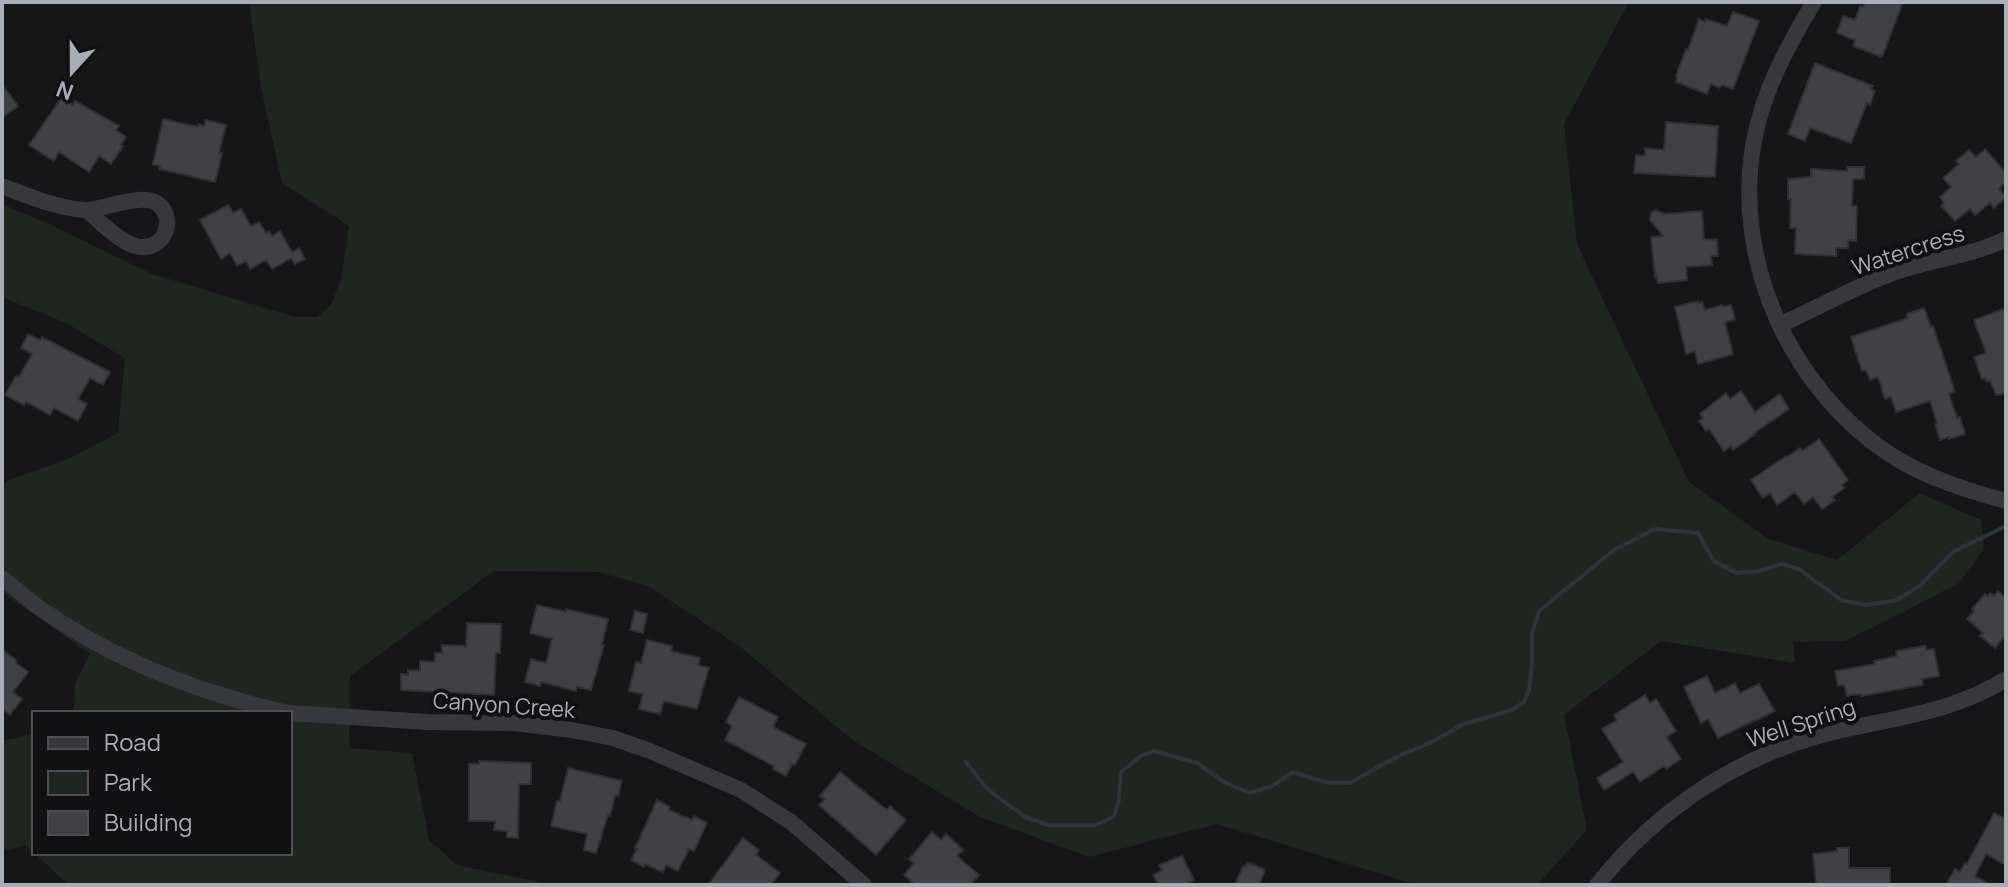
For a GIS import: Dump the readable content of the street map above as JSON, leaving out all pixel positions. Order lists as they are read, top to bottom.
{
  "streets": {
    "street": ["Watercress", "Canyon Creek", "Well Spring"]
  },
  "legend": ["Road", "Park", "Building"],
  "north": "bottom"
}
